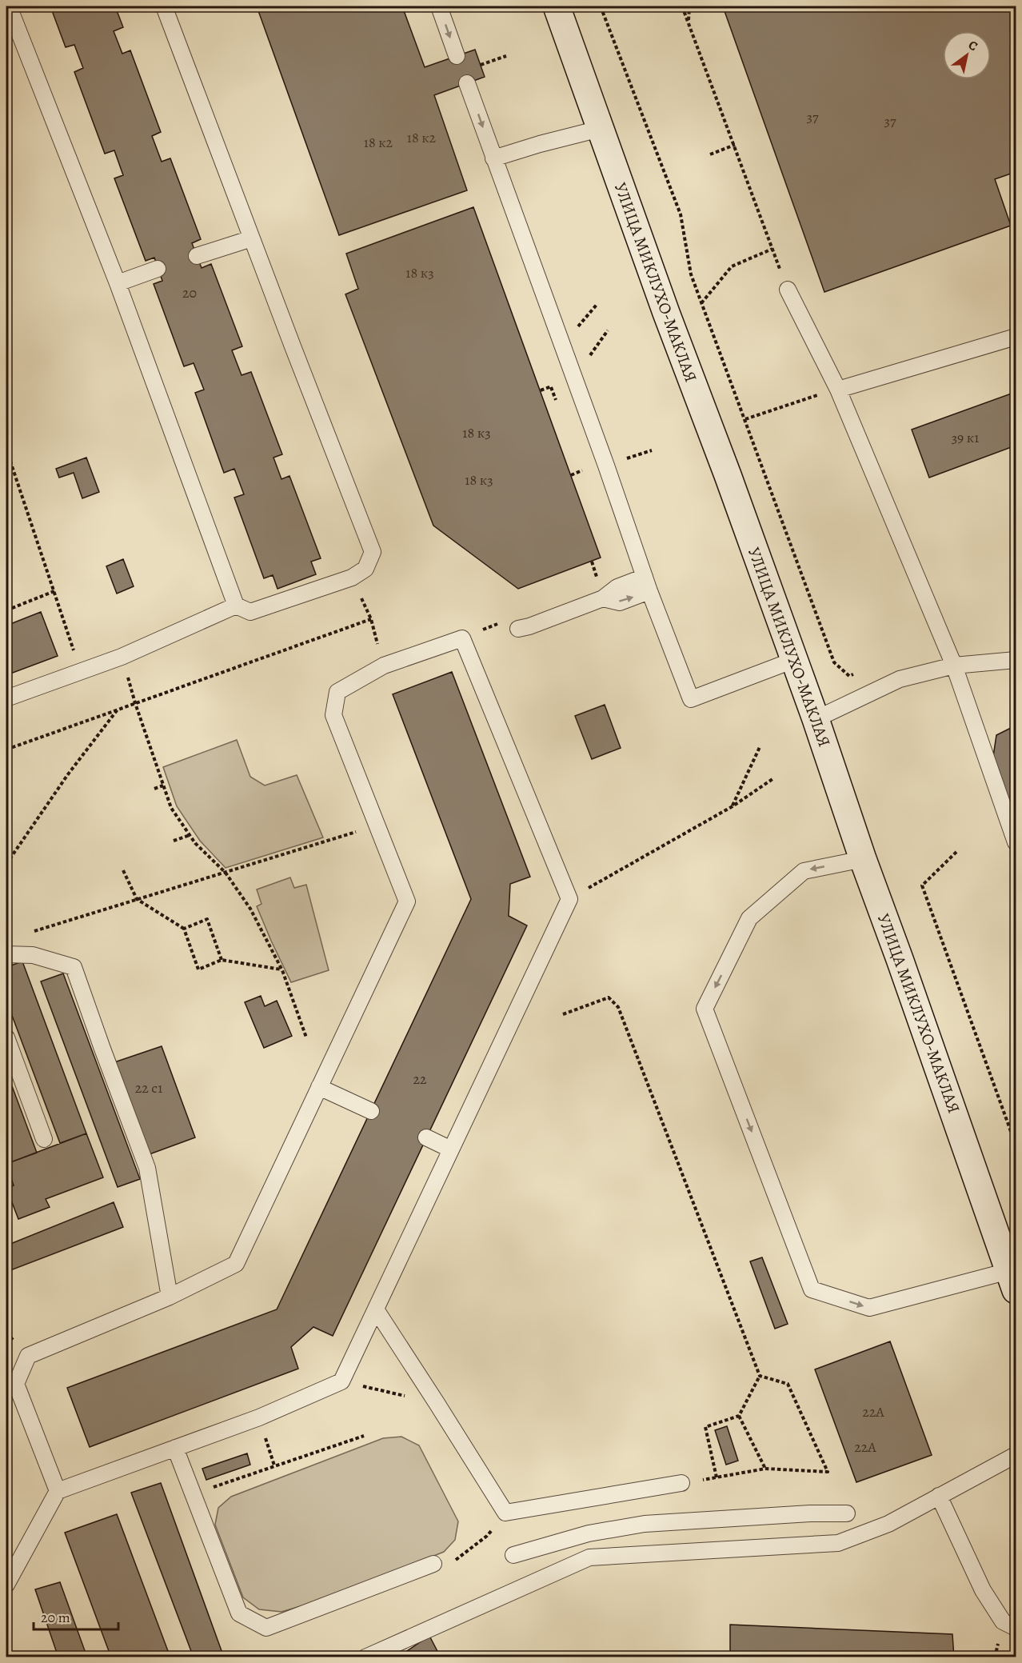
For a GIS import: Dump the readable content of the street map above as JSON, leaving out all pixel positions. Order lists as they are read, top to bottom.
{
  "streets": {
    "main road": ["УЛИЦА МИКЛУХО-МАКЛАЯ"]
  },
  "house_numbers": [
    "37",
    "37",
    "18 к2",
    "18 к2",
    "18 к3",
    "20",
    "18 к3",
    "39 к1",
    "18 к3",
    "22",
    "22 с1",
    "22А",
    "22А"
  ],
  "scale_bar": "20 m",
  "north": "top right"
}
